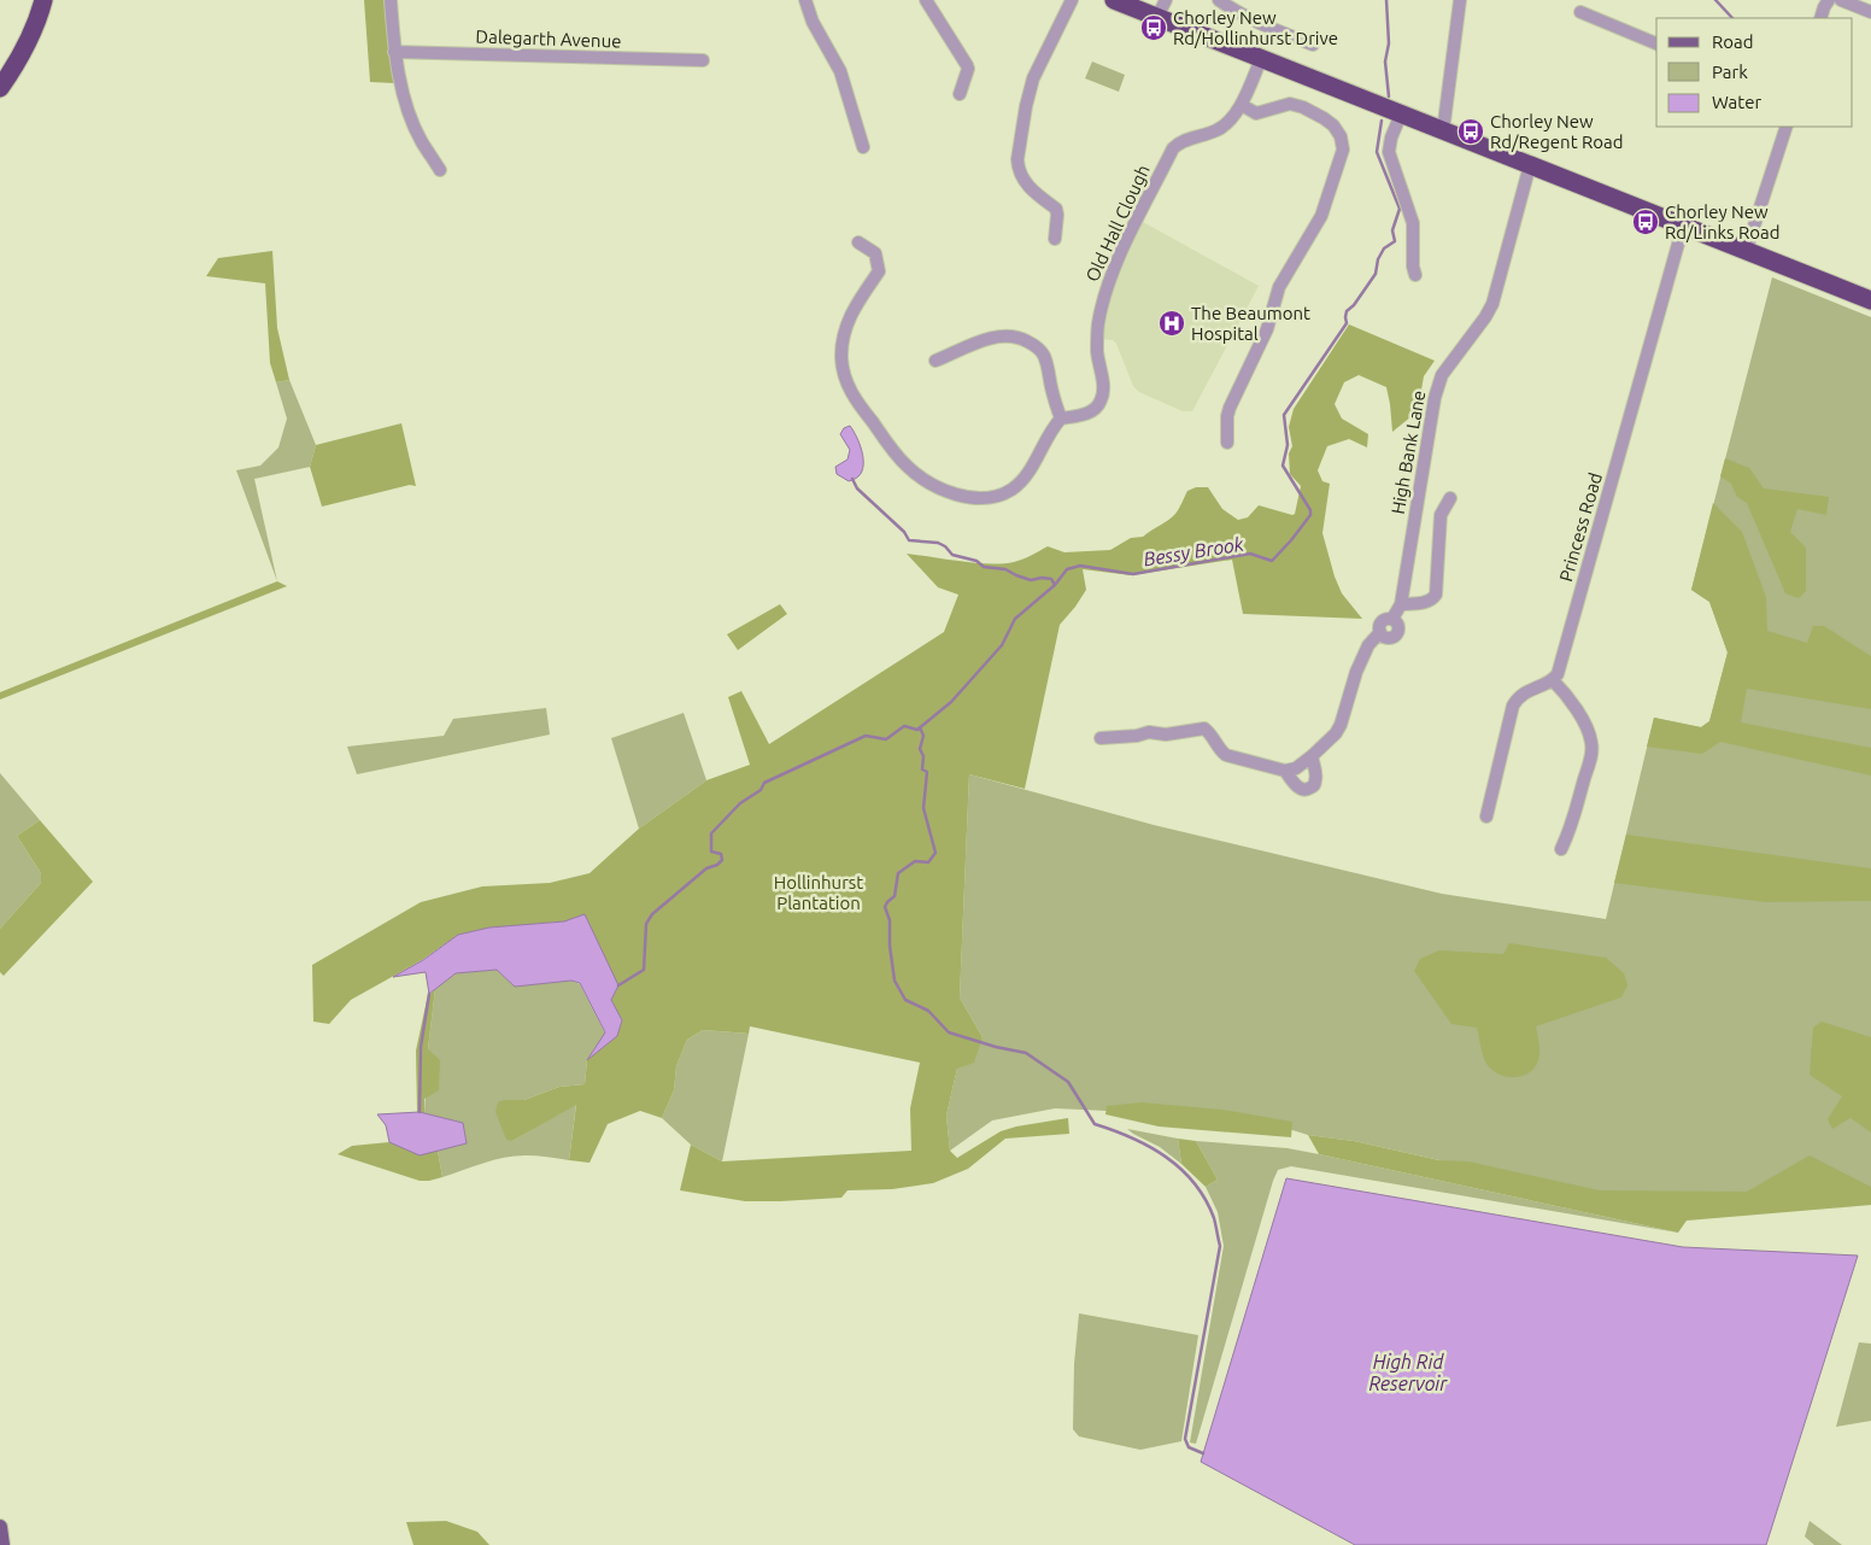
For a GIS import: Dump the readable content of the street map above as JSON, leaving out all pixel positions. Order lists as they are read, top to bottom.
{
  "streets": {
    "street": [
      "Dalegarth Avenue",
      "Old Hall Clough",
      "High Bank Lane",
      "Princess Road"
    ]
  },
  "water": ["Bessy Brook", "High Rid Reservoir"],
  "parks": ["Hollinhurst Plantation"],
  "places": {
    "bus stop": ["Chorley New Rd/Hollinhurst Drive", "Chorley New Rd/Regent Road", "Chorley New Rd/Links Road"],
    "hospital": ["The Beaumont Hospital"]
  },
  "legend": ["Road", "Park", "Water"]
}
